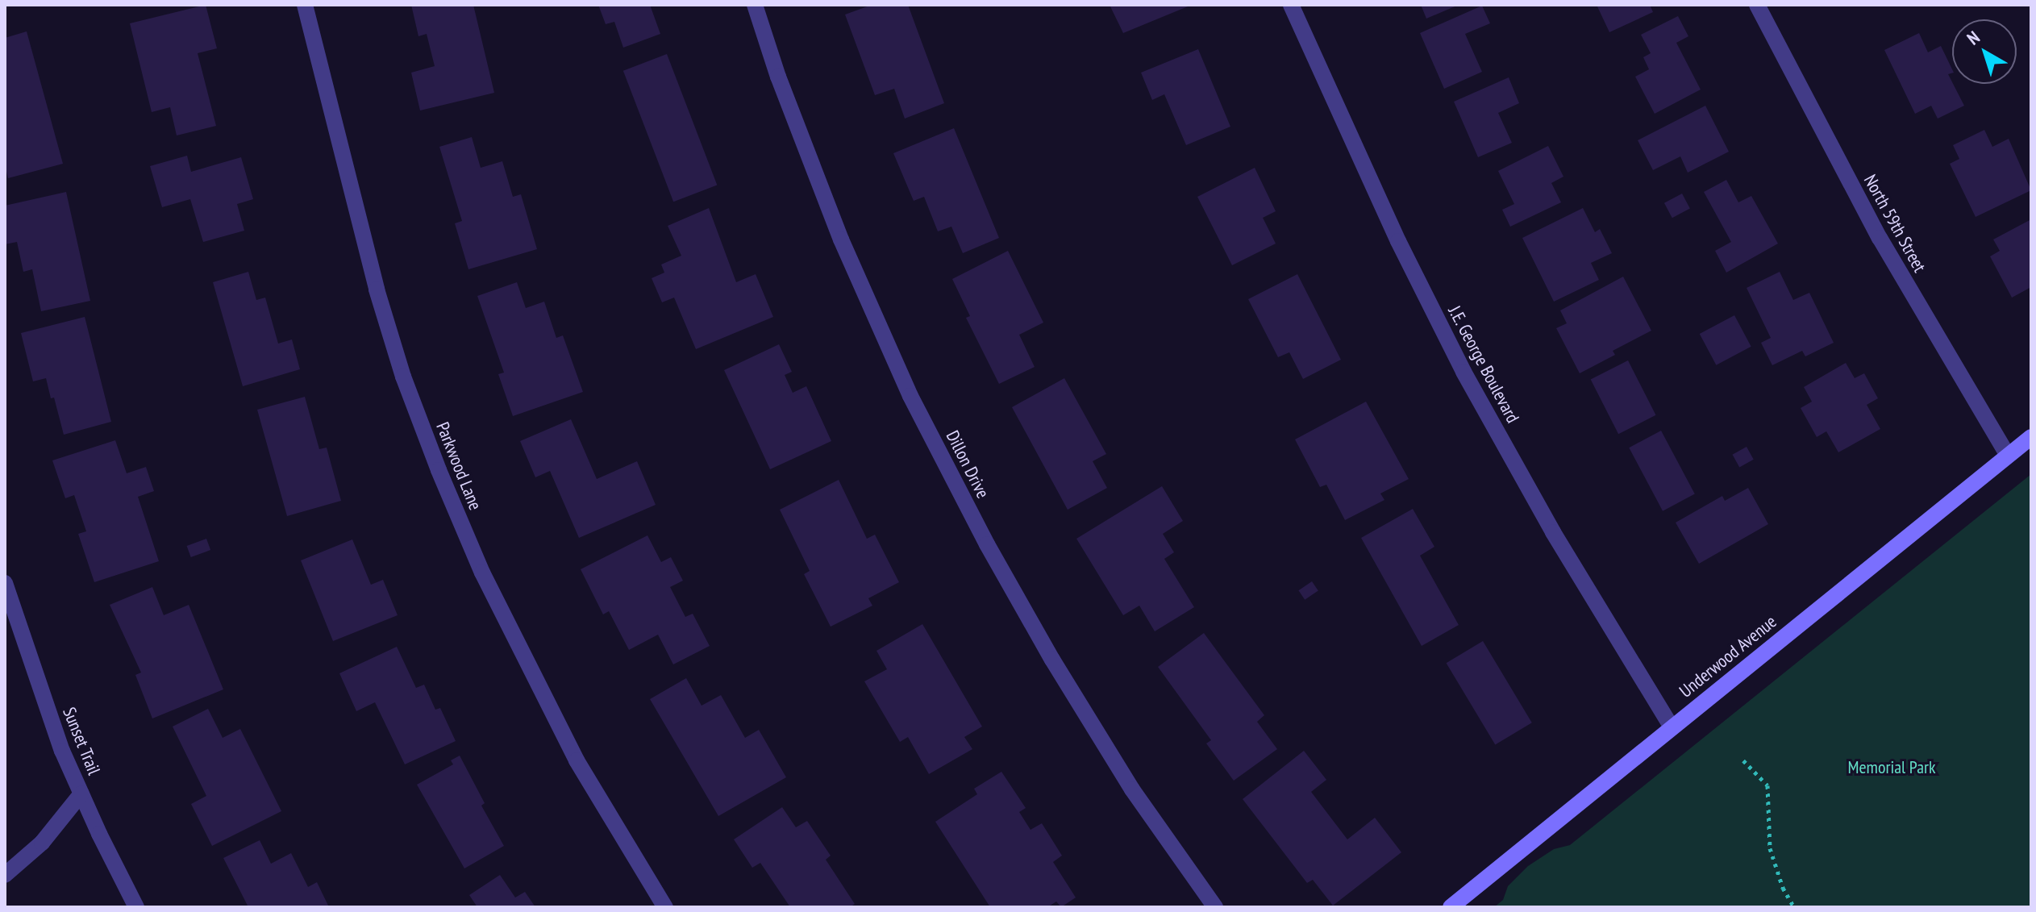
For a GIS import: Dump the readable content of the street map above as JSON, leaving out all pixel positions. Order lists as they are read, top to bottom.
{
  "streets": {
    "main road": ["Underwood Avenue"],
    "street": [
      "North 59th Street",
      "J.E. George Boulevard",
      "Dillon Drive",
      "Parkwood Lane",
      "Sunset Trail"
    ]
  },
  "crossings": [
    ["North 59th Street", "Underwood Avenue"],
    ["J.E. George Boulevard", "Underwood Avenue"]
  ],
  "parks": ["Memorial Park"],
  "north": "top left"
}
